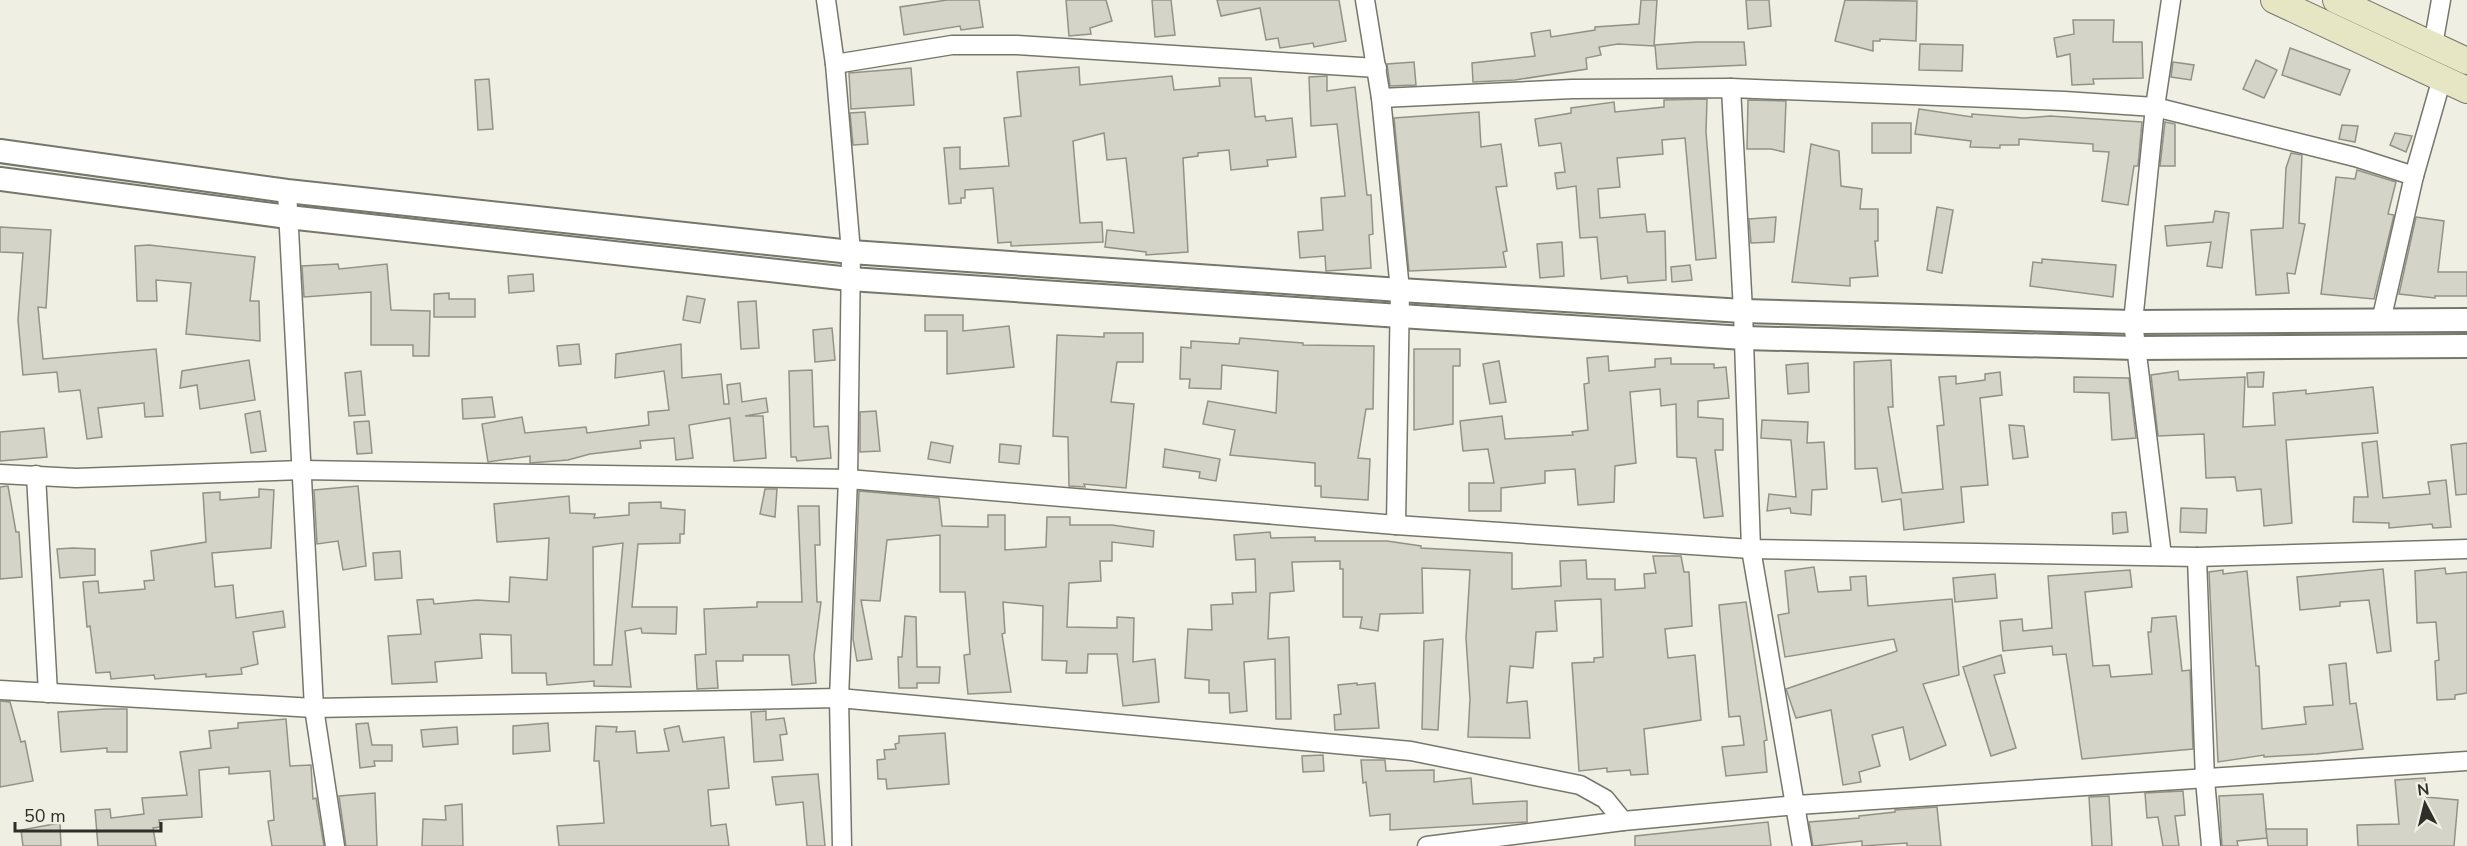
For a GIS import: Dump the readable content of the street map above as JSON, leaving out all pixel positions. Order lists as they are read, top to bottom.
{
  "scale_bar": "50 m",
  "north": "top"
}
